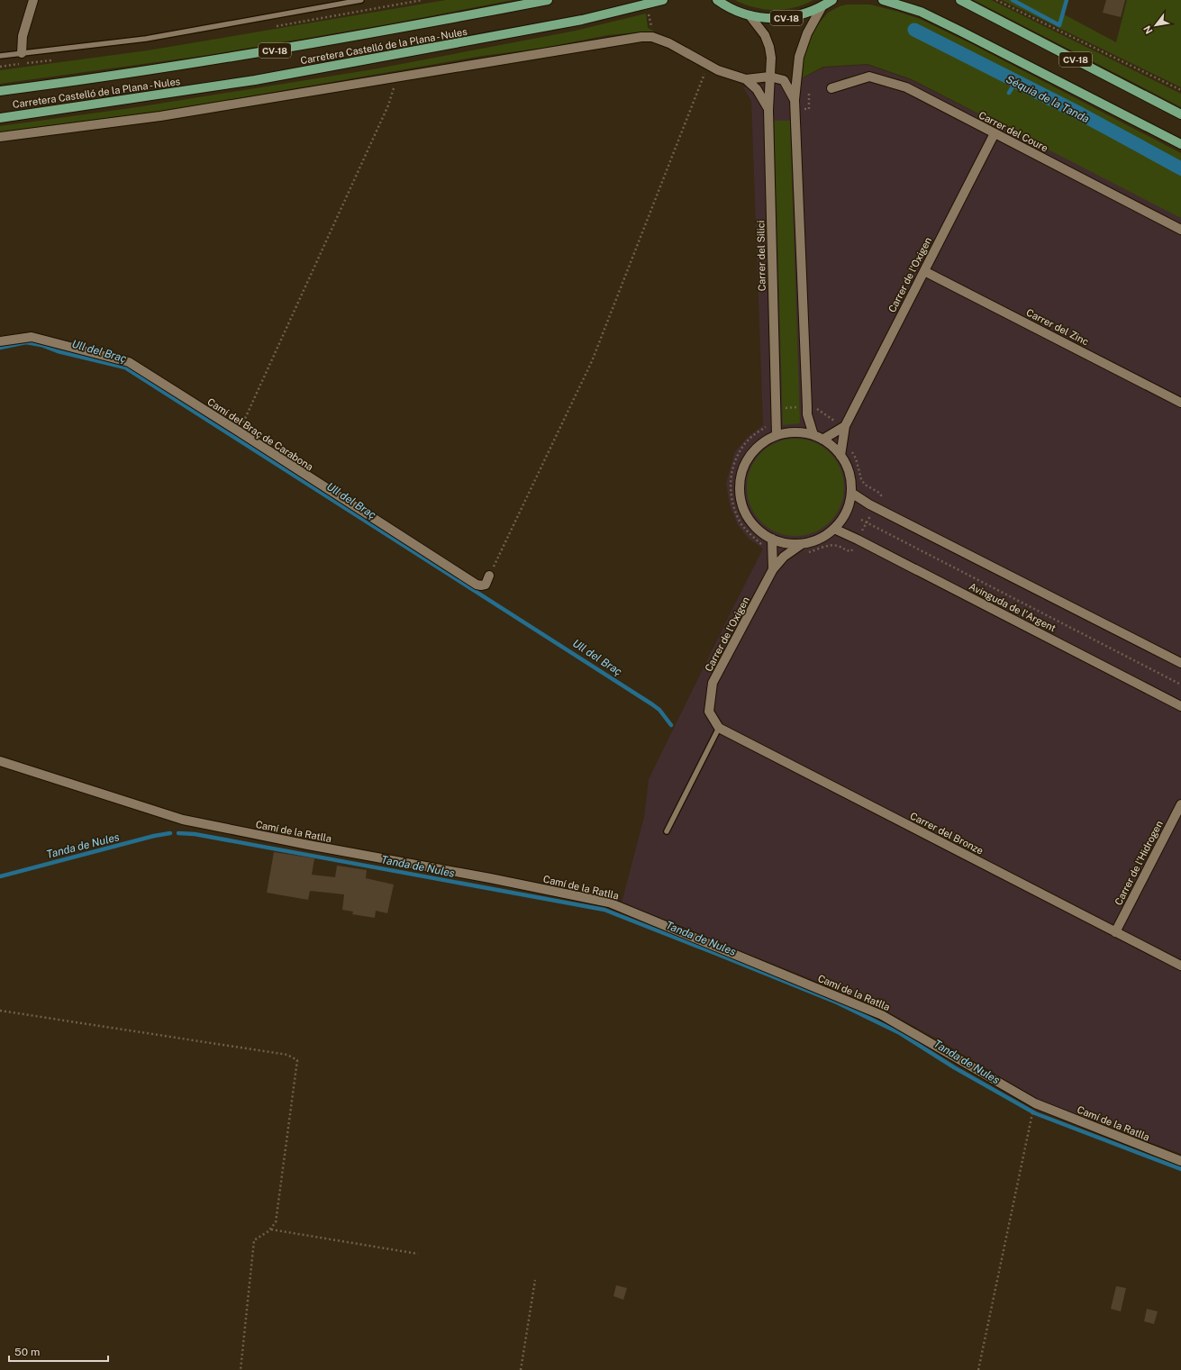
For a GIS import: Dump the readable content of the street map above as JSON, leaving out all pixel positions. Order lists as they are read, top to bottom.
{
  "streets": {
    "main road": ["CV-18", "Carretera Castelló de la Plana - Nules"],
    "street": [
      "Carrer del Coure",
      "Carrer del Silici",
      "Carrer de l'Oxigen",
      "Carrer del Zinc",
      "Camí del Braç de Carabona",
      "Avinguda de l'Argent",
      "Camí de la Ratlla",
      "Carrer del Bronze",
      "Carrer de l'Hidrogen"
    ]
  },
  "crossings": [
    ["CV-18", "Carrer del Silici"],
    ["Carrer del Coure", "Carrer de l'Oxigen"],
    ["Carrer del Silici", "Carrer de l'Oxigen"],
    ["Carrer del Silici", "Avinguda de l'Argent"],
    ["Carrer de l'Oxigen", "Carrer del Zinc"],
    ["Carrer de l'Oxigen", "Avinguda de l'Argent"],
    ["Carrer de l'Oxigen", "Carrer del Bronze"],
    ["Carrer del Bronze", "Carrer de l'Hidrogen"]
  ],
  "water": ["Séquia de la Tanda", "Ull del Braç", "Tanda de Nules"],
  "scale_bar": "50 m",
  "north": "bottom left"
}
